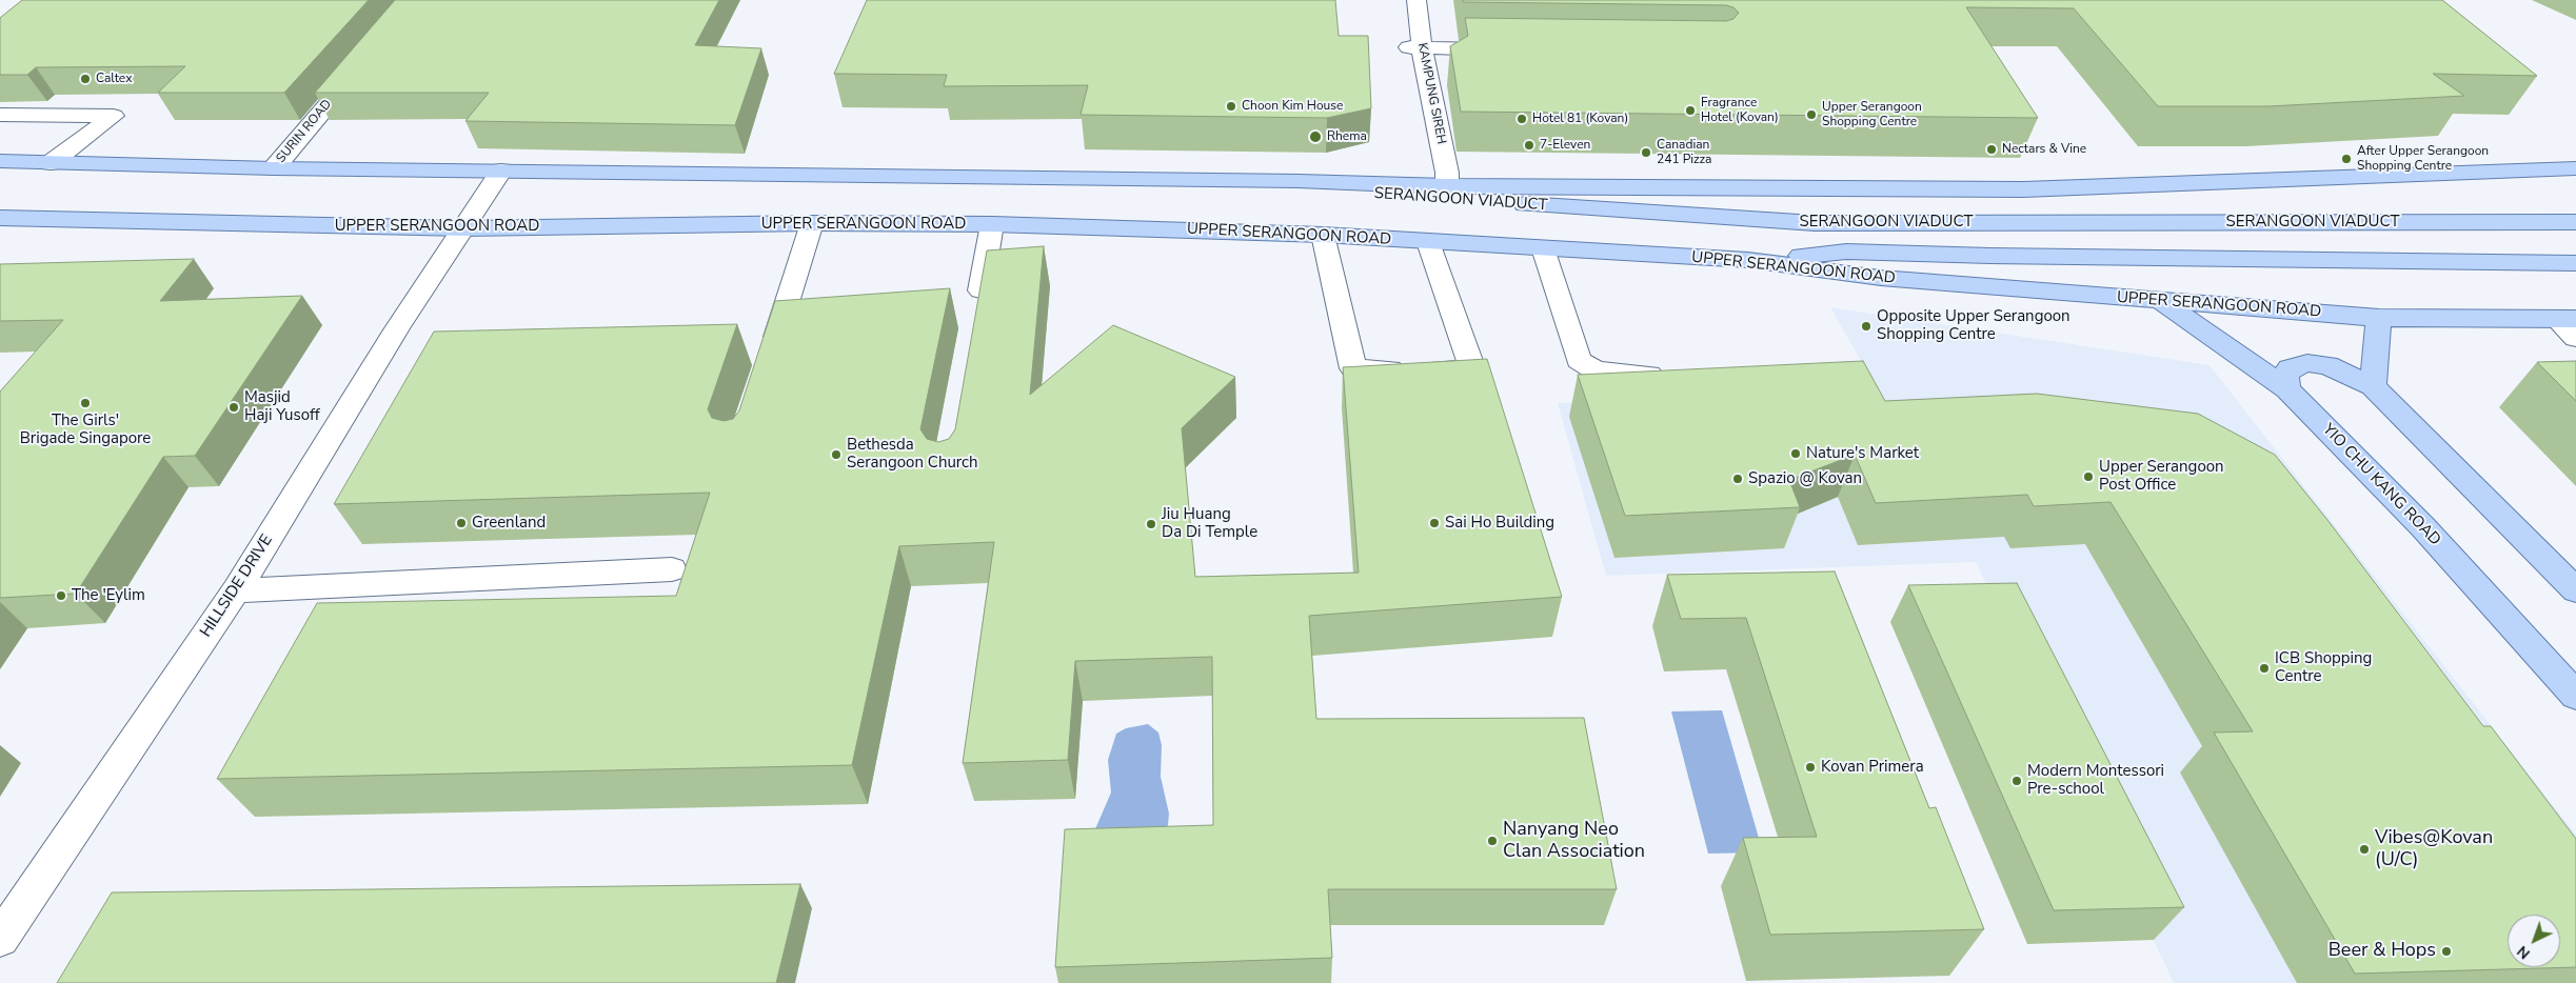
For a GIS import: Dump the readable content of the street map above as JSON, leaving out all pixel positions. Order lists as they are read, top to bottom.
{
  "streets": {
    "main road": ["SERANGOON VIADUCT", "UPPER SERANGOON ROAD", "YIO CHU KANG ROAD"],
    "street": ["KAMPUNG SIREH", "SURIN ROAD", "HILLSIDE DRIVE"]
  },
  "crossings": [
    ["SERANGOON VIADUCT", "UPPER SERANGOON ROAD"],
    ["UPPER SERANGOON ROAD", "YIO CHU KANG ROAD"],
    ["UPPER SERANGOON ROAD", "HILLSIDE DRIVE"]
  ],
  "places": [
    "Caltex",
    "Choon Kim House",
    "Fragrance Hotel (Kovan)",
    "Upper Serangoon Shopping Centre",
    "Hotel 81 (Kovan)",
    "Rhema",
    "7-Eleven",
    "Nectars & Vine",
    "Canadian 241 Pizza",
    "After Upper Serangoon Shopping Centre",
    "Opposite Upper Serangoon Shopping Centre",
    "The Girls' Brigade Singapore",
    "Masjid Haji Yusoff",
    "Nature's Market",
    "Bethesda Serangoon Church",
    "Upper Serangoon Post Office",
    "Spazio @ Kovan",
    "Greenland",
    "Sai Ho Building",
    "Jiu Huang Da Di Temple",
    "The 'Eylim",
    "ICB Shopping Centre",
    "Kovan Primera",
    "Modern Montessori Pre-school",
    "Nanyang Neo Clan Association",
    "Vibes@Kovan (U/C)",
    "Beer & Hops"
  ],
  "north": "bottom left"
}
